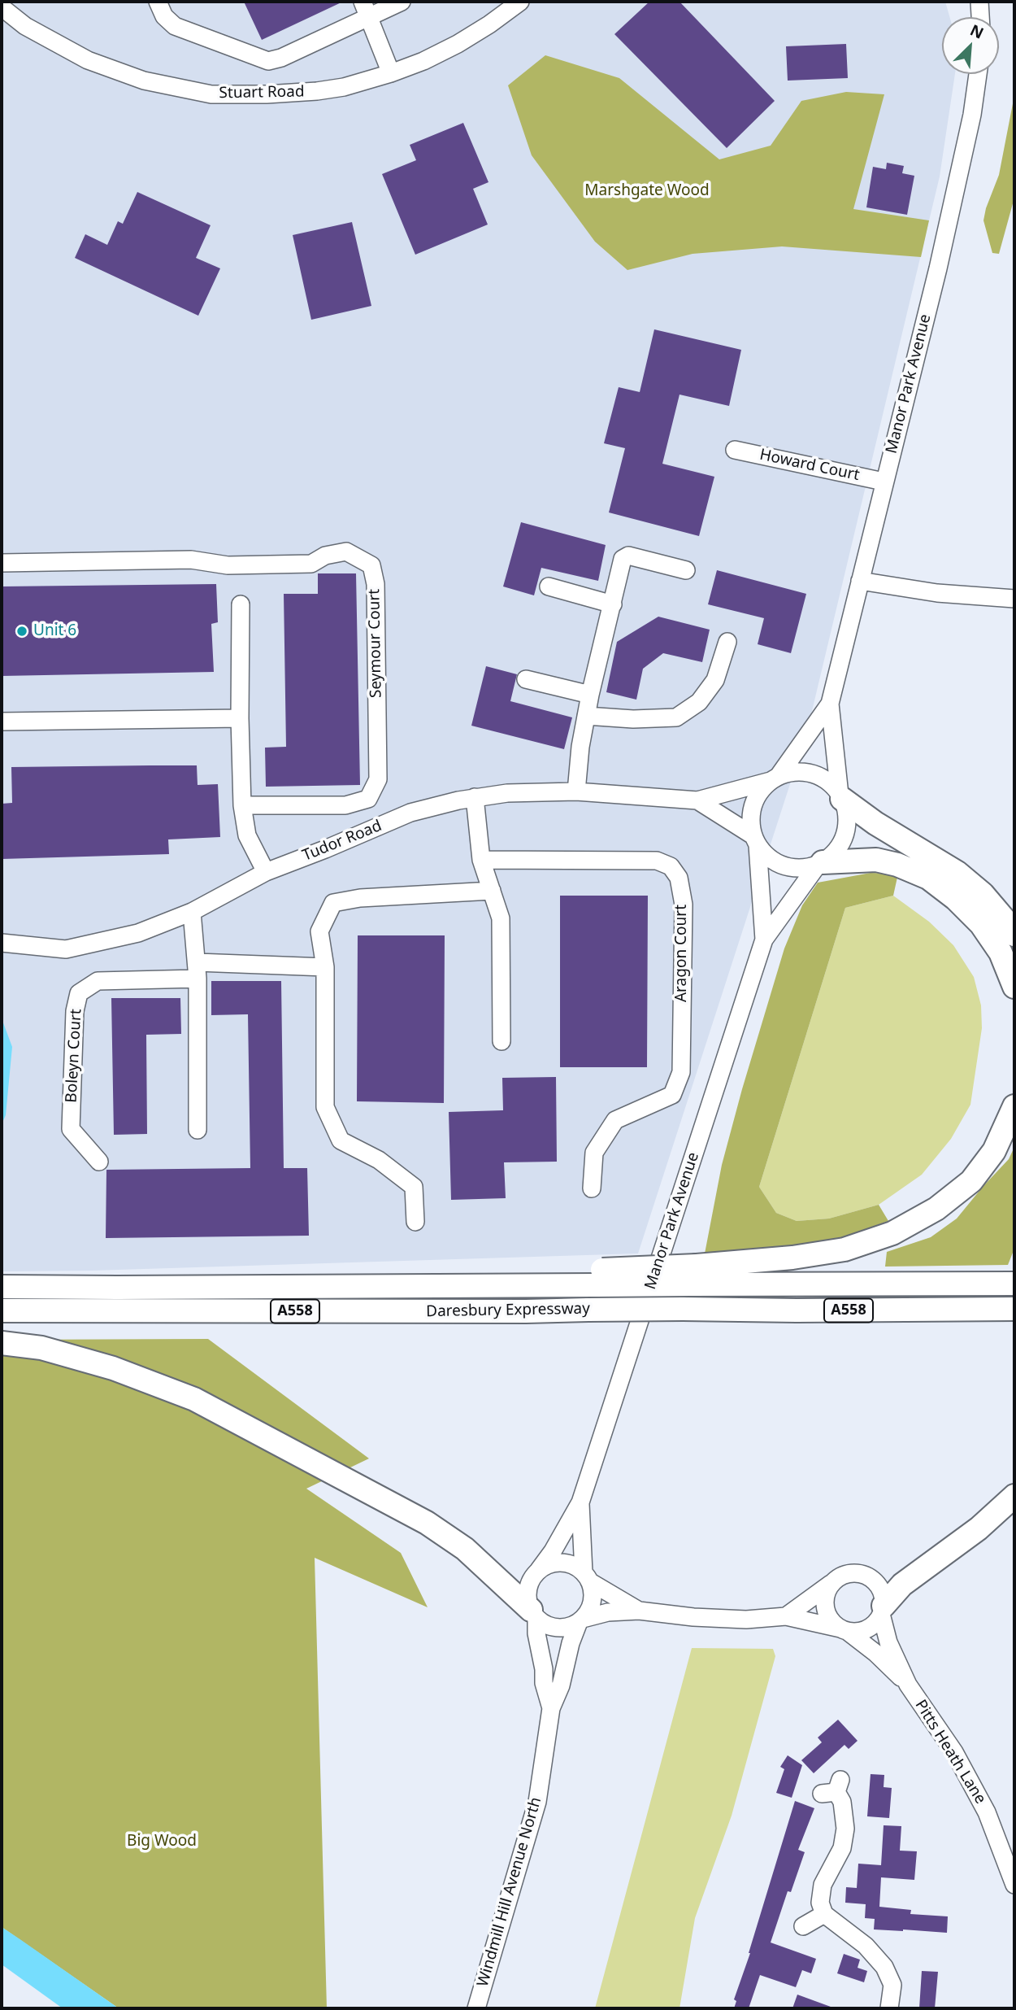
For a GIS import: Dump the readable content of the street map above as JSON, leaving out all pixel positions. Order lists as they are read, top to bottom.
{
  "streets": {
    "main road": ["Daresbury Expressway", "A558"],
    "street": [
      "Stuart Road",
      "Manor Park Avenue",
      "Howard Court",
      "Seymour Court",
      "Tudor Road",
      "Aragon Court",
      "Boleyn Court",
      "Pitts Heath Lane",
      "Windmill Hill Avenue North"
    ]
  },
  "crossings": [
    ["Manor Park Avenue", "Howard Court"],
    ["Manor Park Avenue", "Tudor Road"],
    ["Manor Park Avenue", "Pitts Heath Lane"],
    ["Manor Park Avenue", "Windmill Hill Avenue North"],
    ["Daresbury Expressway", "A558"],
    ["Pitts Heath Lane", "Windmill Hill Avenue North"]
  ],
  "parks": ["Marshgate Wood", "Big Wood"],
  "places": ["Unit 6"],
  "north": "top right"
}
